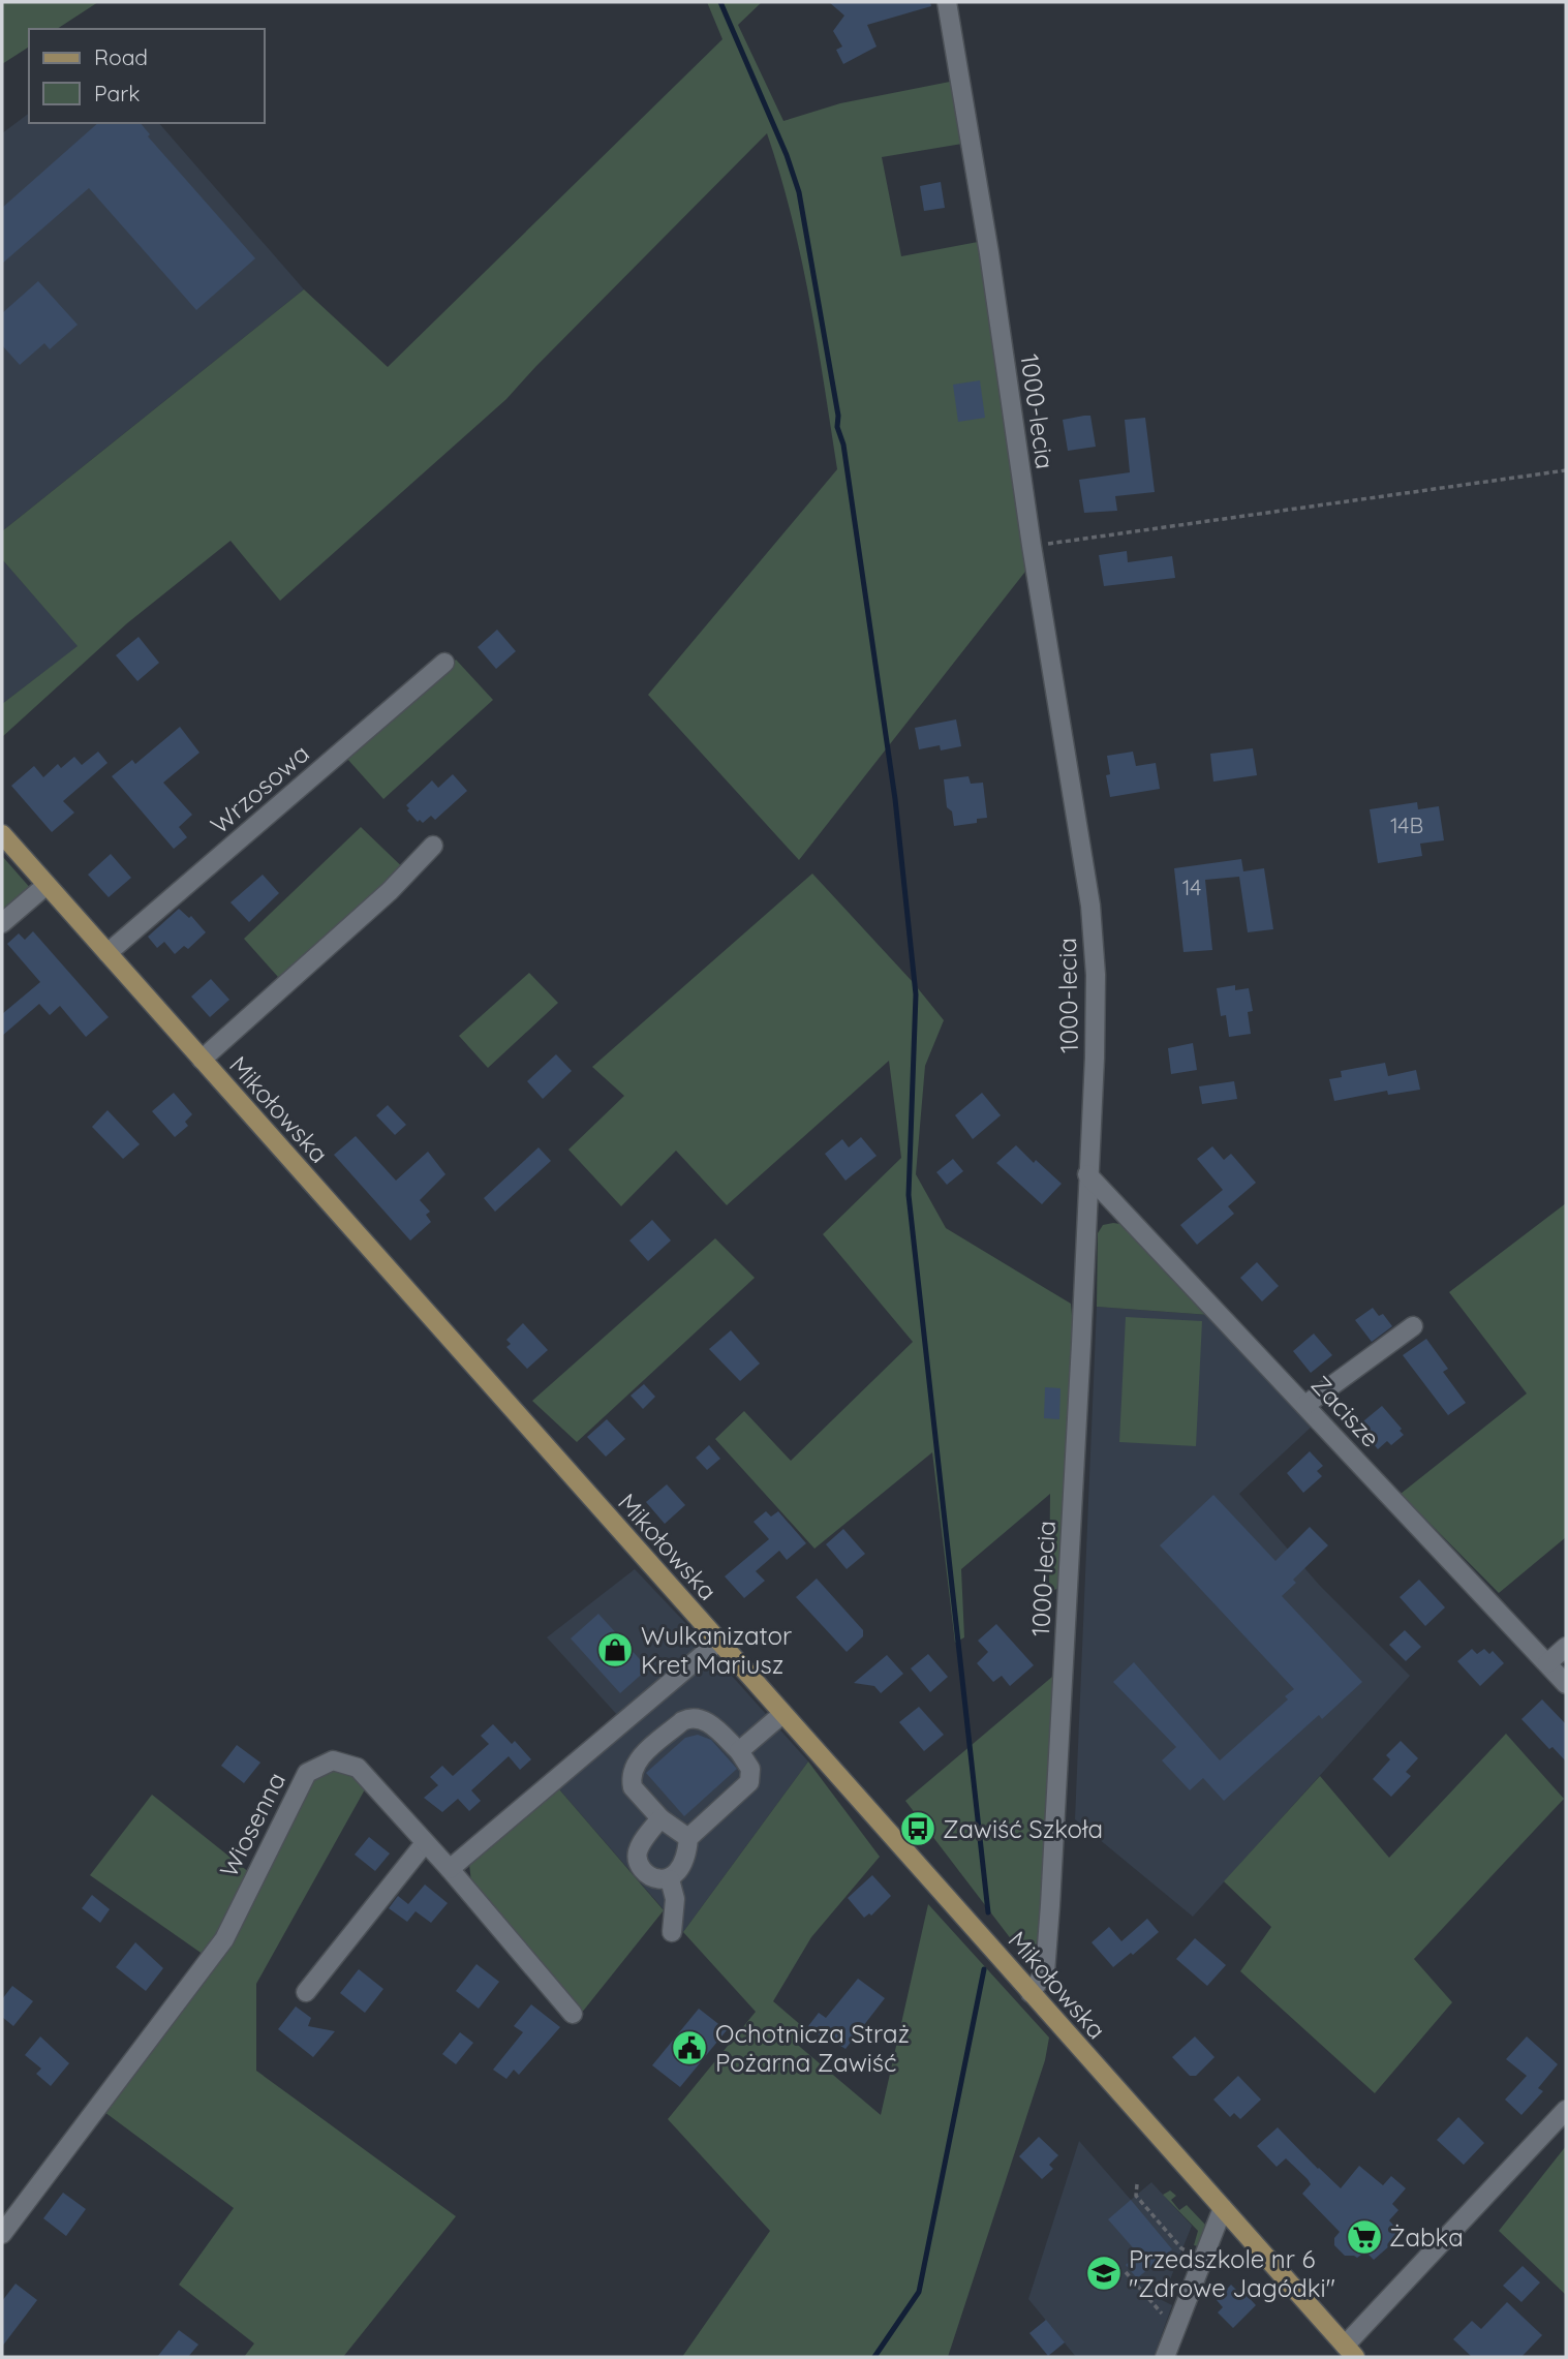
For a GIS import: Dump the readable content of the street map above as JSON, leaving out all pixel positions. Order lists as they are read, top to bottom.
{
  "streets": {
    "main road": ["Mikołowska"],
    "street": [
      "1000-lecia",
      "Wrzosowa",
      "Zacisze",
      "Wiosenna"
    ]
  },
  "crossings": [
    ["1000-lecia", "Mikołowska"],
    ["1000-lecia", "Zacisze"],
    ["Wrzosowa", "Mikołowska"]
  ],
  "places": {
    "shop": ["Wulkanizator Kret Mariusz"],
    "bus stop": ["Zawiść Szkoła"],
    "public building": ["Ochotnicza Straż Pożarna Zawiść"],
    "supermarket": ["Żabka"],
    "school or university": ["Przedszkole nr 6 \"Zdrowe Jagódki\""]
  },
  "house_numbers": ["14B", "14"],
  "legend": ["Road", "Park"]
}
